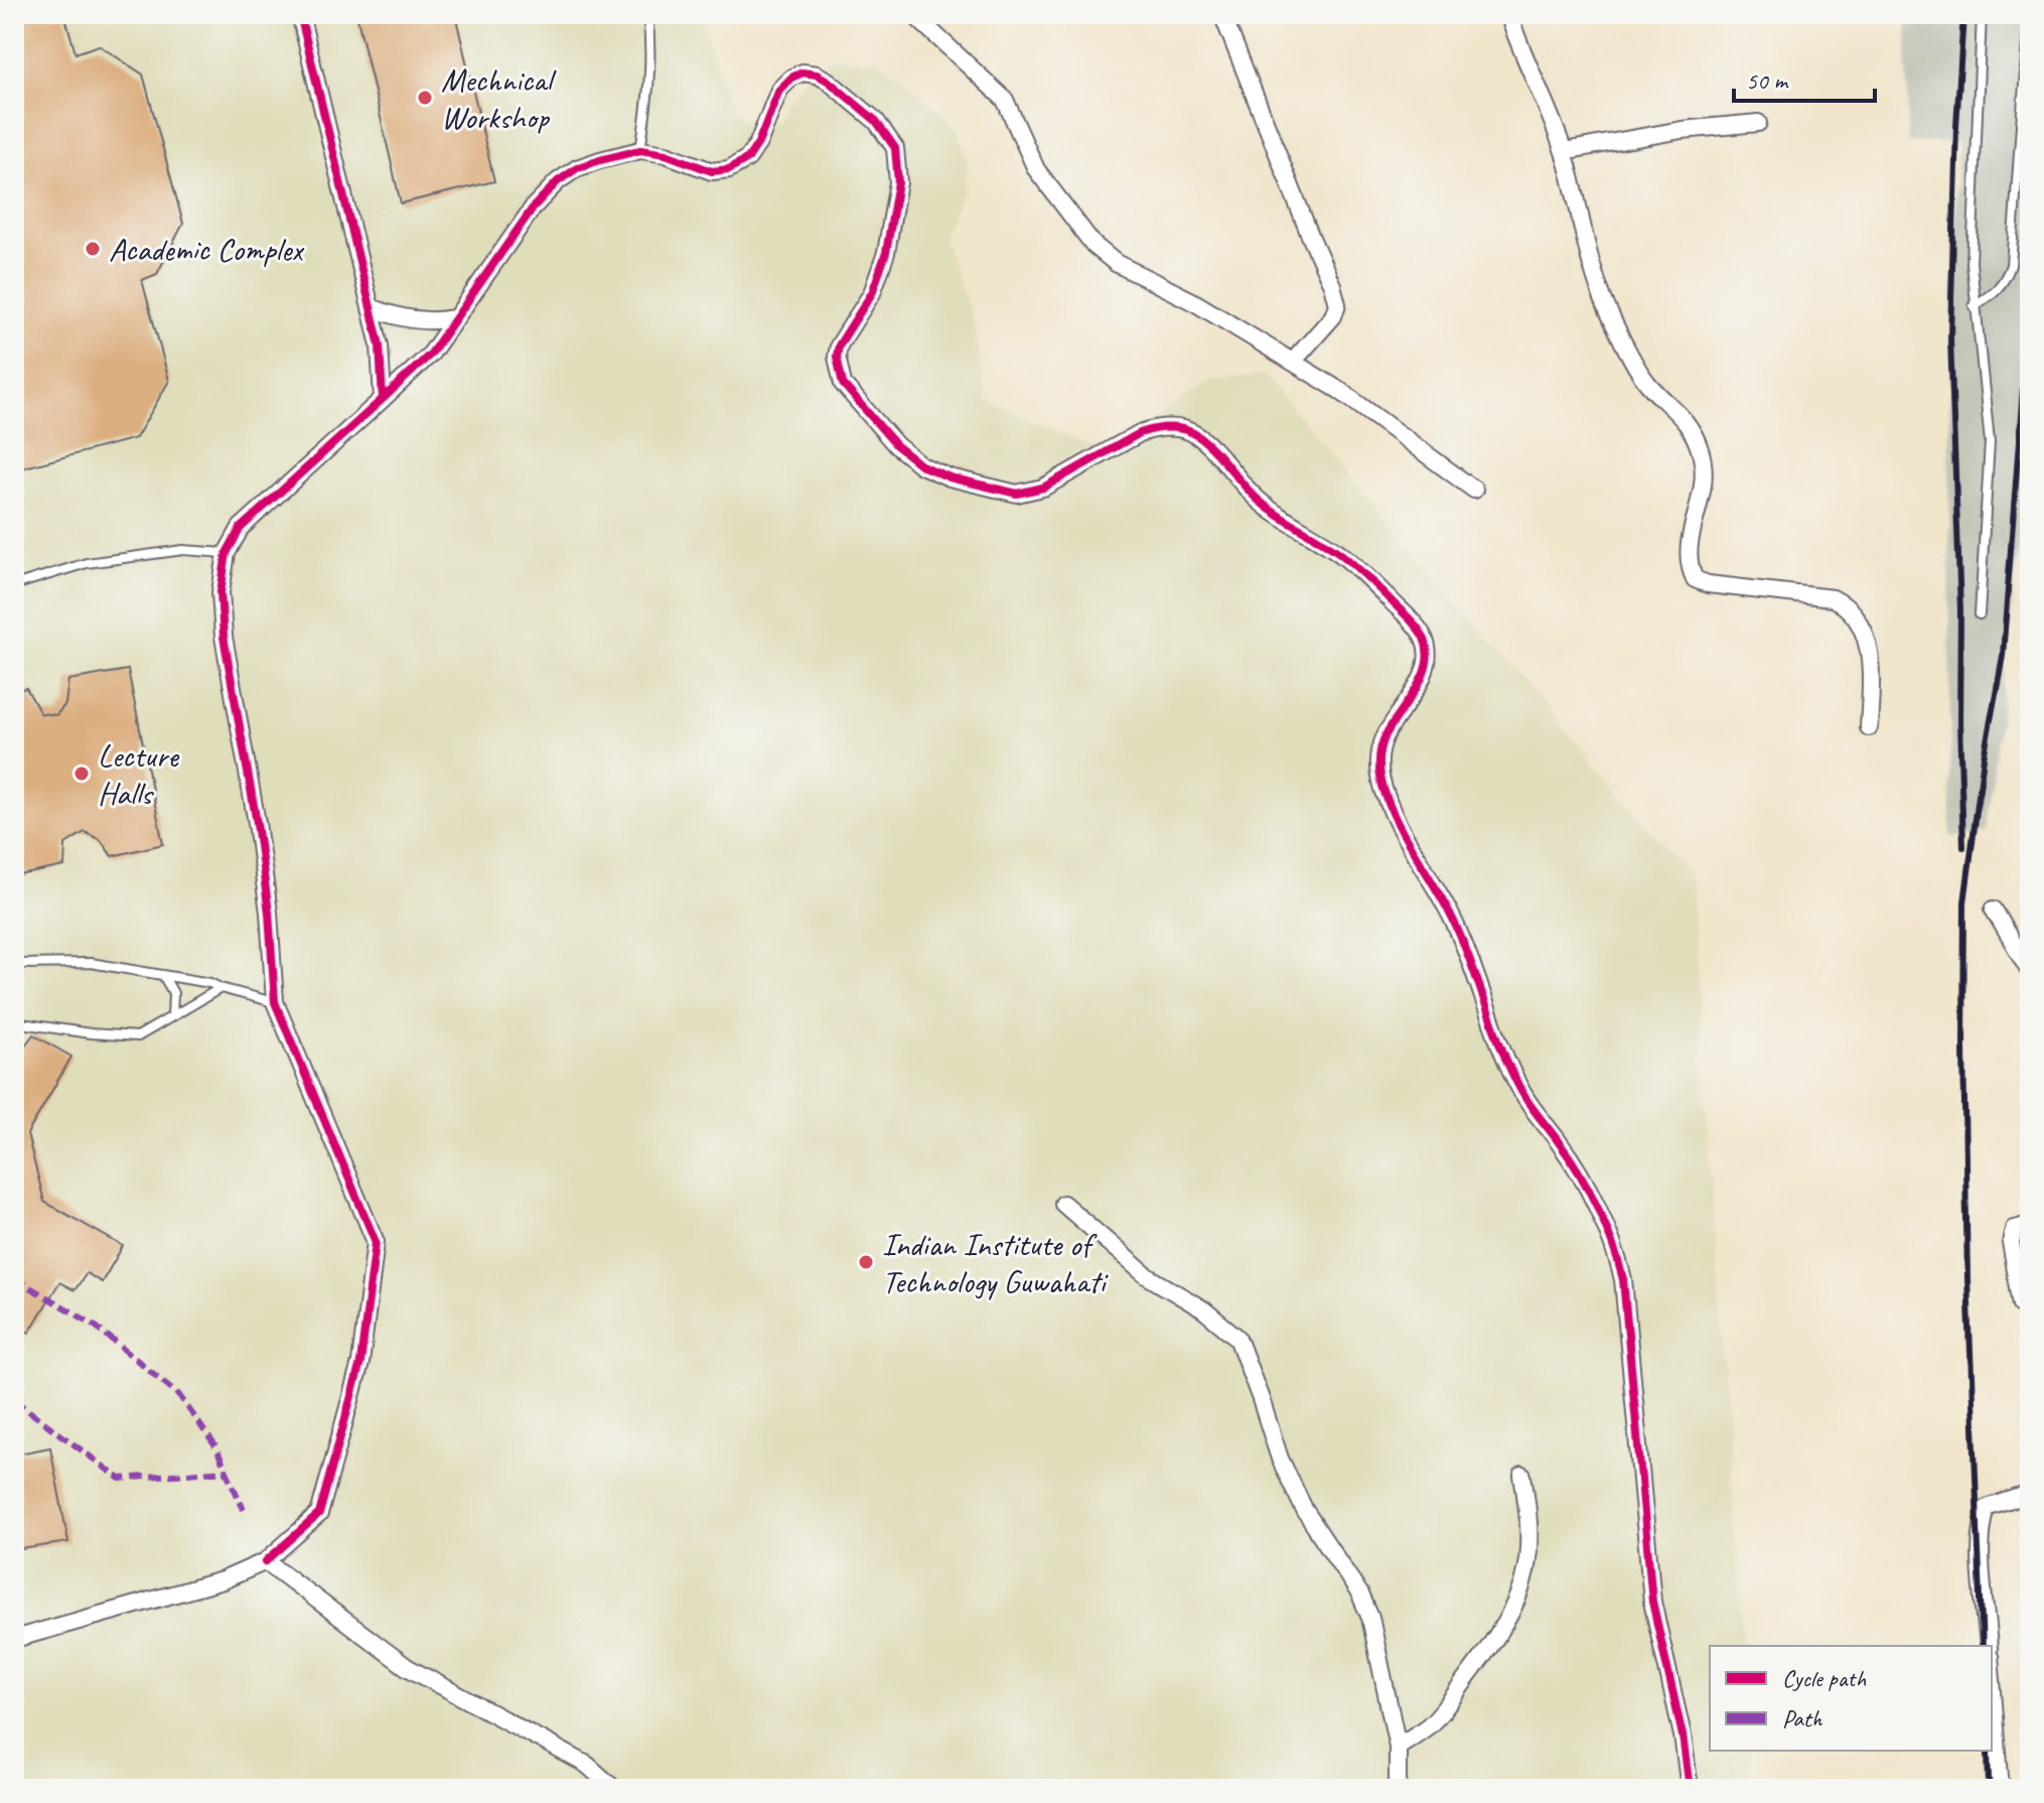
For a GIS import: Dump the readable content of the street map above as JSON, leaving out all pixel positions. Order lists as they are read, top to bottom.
{
  "places": [
    "Mechnical Workshop",
    "Academic Complex",
    "Lecture Halls",
    "Indian Institute of Technology Guwahati"
  ],
  "legend": ["Cycle path", "Path"],
  "scale_bar": "50 m"
}
